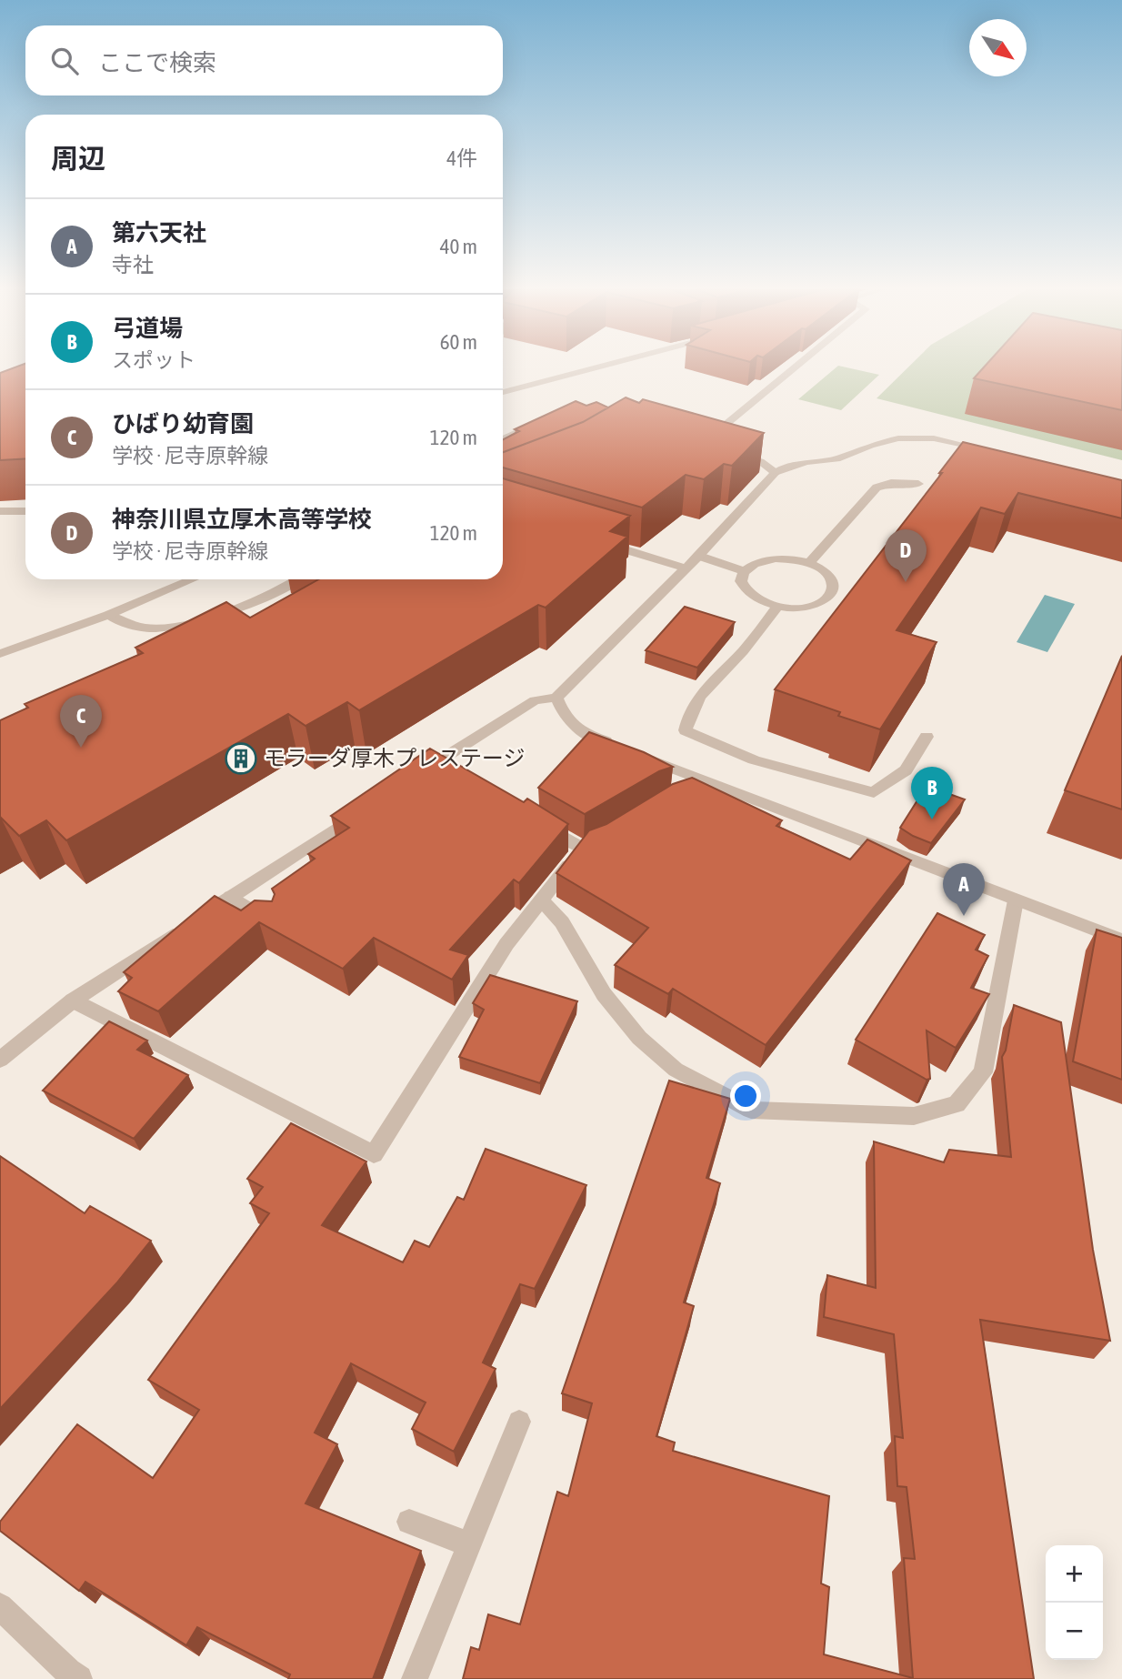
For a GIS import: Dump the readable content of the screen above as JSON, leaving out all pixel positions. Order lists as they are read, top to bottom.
{
  "places": {
    "building": ["モラーダ厚木プレステージ"]
  },
  "north": "bottom right",
  "page": {
    "search": "ここで検索",
    "heading": ["周辺", "4件"],
    "list": [
      {
        "mark": "A",
        "name": "第六天社",
        "note": "寺社",
        "value": "40 m"
      },
      {
        "mark": "B",
        "name": "弓道場",
        "note": "スポット",
        "value": "60 m"
      },
      {
        "mark": "C",
        "name": "ひばり幼育園",
        "note": "学校 · 尼寺原幹線",
        "value": "120 m"
      },
      {
        "mark": "D",
        "name": "神奈川県立厚木高等学校",
        "note": "学校 · 尼寺原幹線",
        "value": "120 m"
      }
    ],
    "pins": [
      "D",
      "C",
      "B",
      "A"
    ],
    "map_buttons": ["+", "−"]
  }
}
